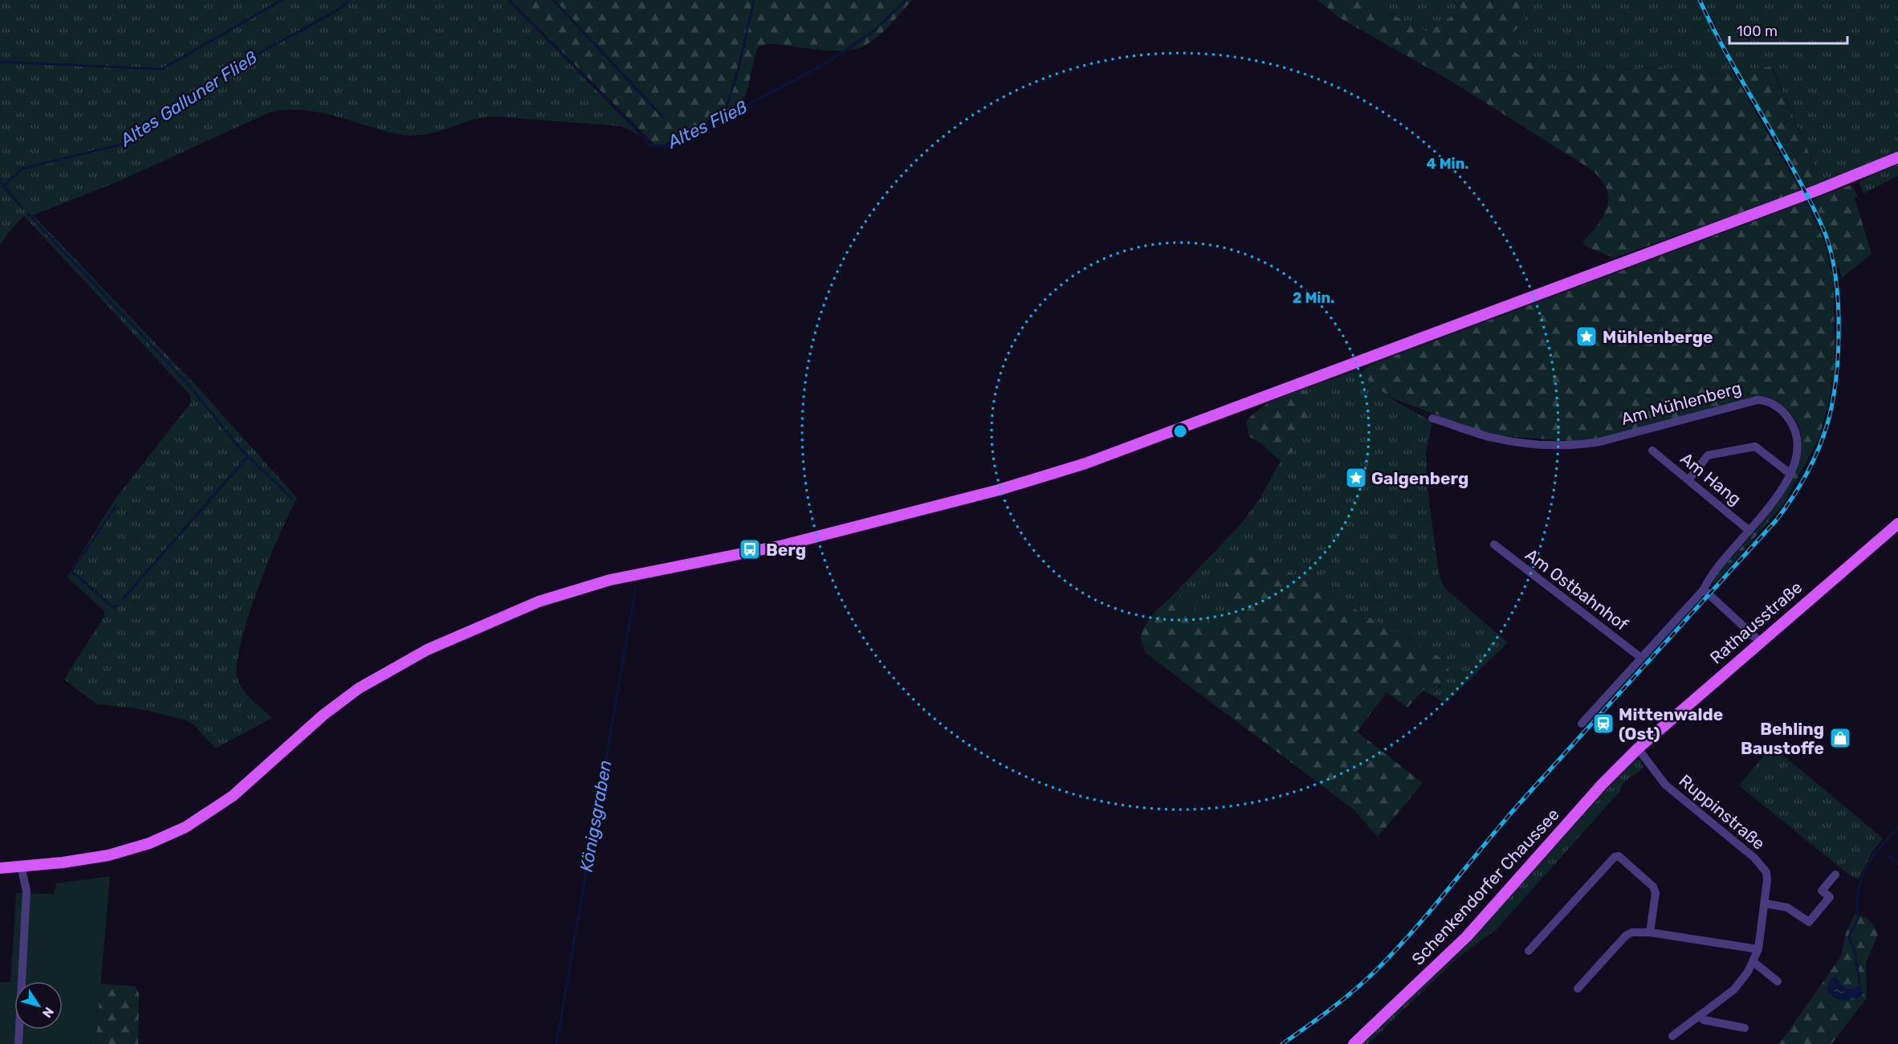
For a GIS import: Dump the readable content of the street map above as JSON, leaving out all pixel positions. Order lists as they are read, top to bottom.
{
  "streets": {
    "main road": ["Rathausstraße", "Schenkendorfer Chaussee"],
    "street": [
      "Am Mühlenberg",
      "Am Hang",
      "Am Ostbahnhof",
      "Ruppinstraße"
    ]
  },
  "crossings": [
    ["Am Mühlenberg", "Am Hang"],
    ["Rathausstraße", "Ruppinstraße"],
    ["Rathausstraße", "Schenkendorfer Chaussee"],
    ["Ruppinstraße", "Schenkendorfer Chaussee"]
  ],
  "water": ["Altes Galluner Fließ", "Altes Fließ", "Königsgraben"],
  "places": {
    "place": ["Mühlenberge", "Galgenberg"],
    "bus stop": ["Berg"],
    "station": ["Mittenwalde (Ost)"],
    "shop": ["Behling Baustoffe"]
  },
  "scale_bar": "100 m",
  "north": "bottom right",
  "rings": ["4 Min.", "2 Min."]
}
